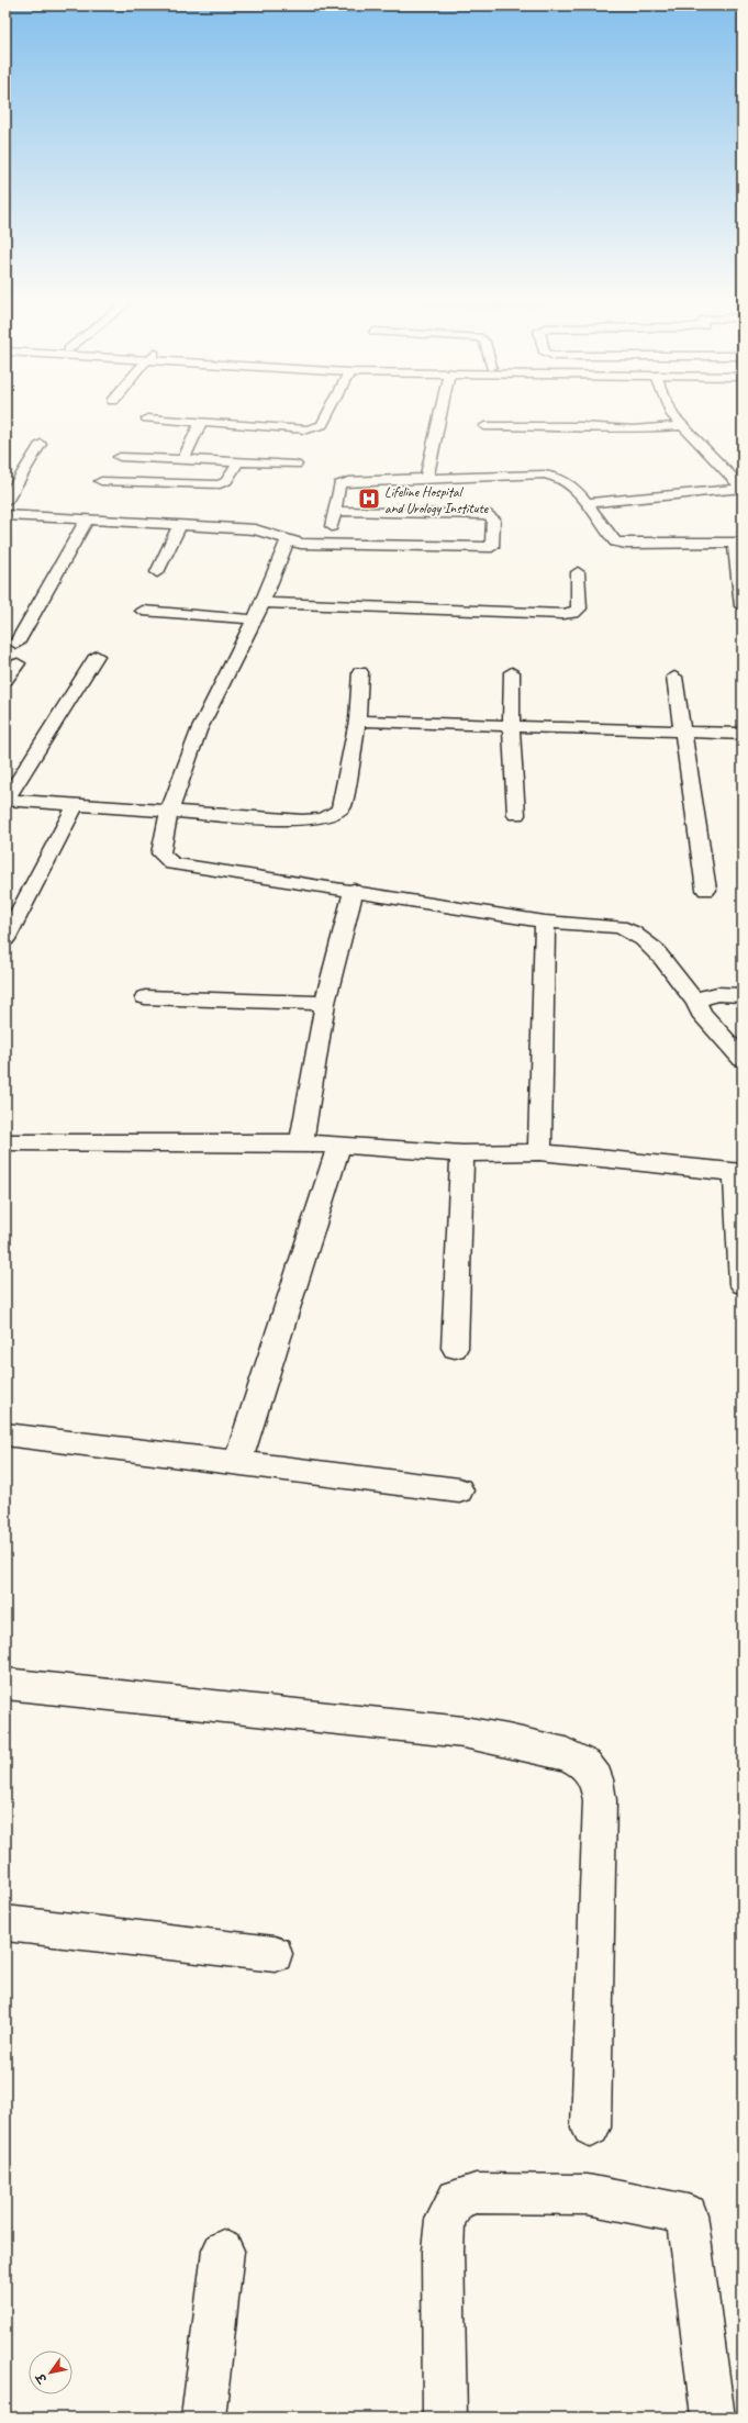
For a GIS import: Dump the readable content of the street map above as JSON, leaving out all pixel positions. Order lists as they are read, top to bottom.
{
  "places": {
    "hospital": ["Lifeline Hospital and Urology Institute"]
  },
  "north": "bottom left"
}
